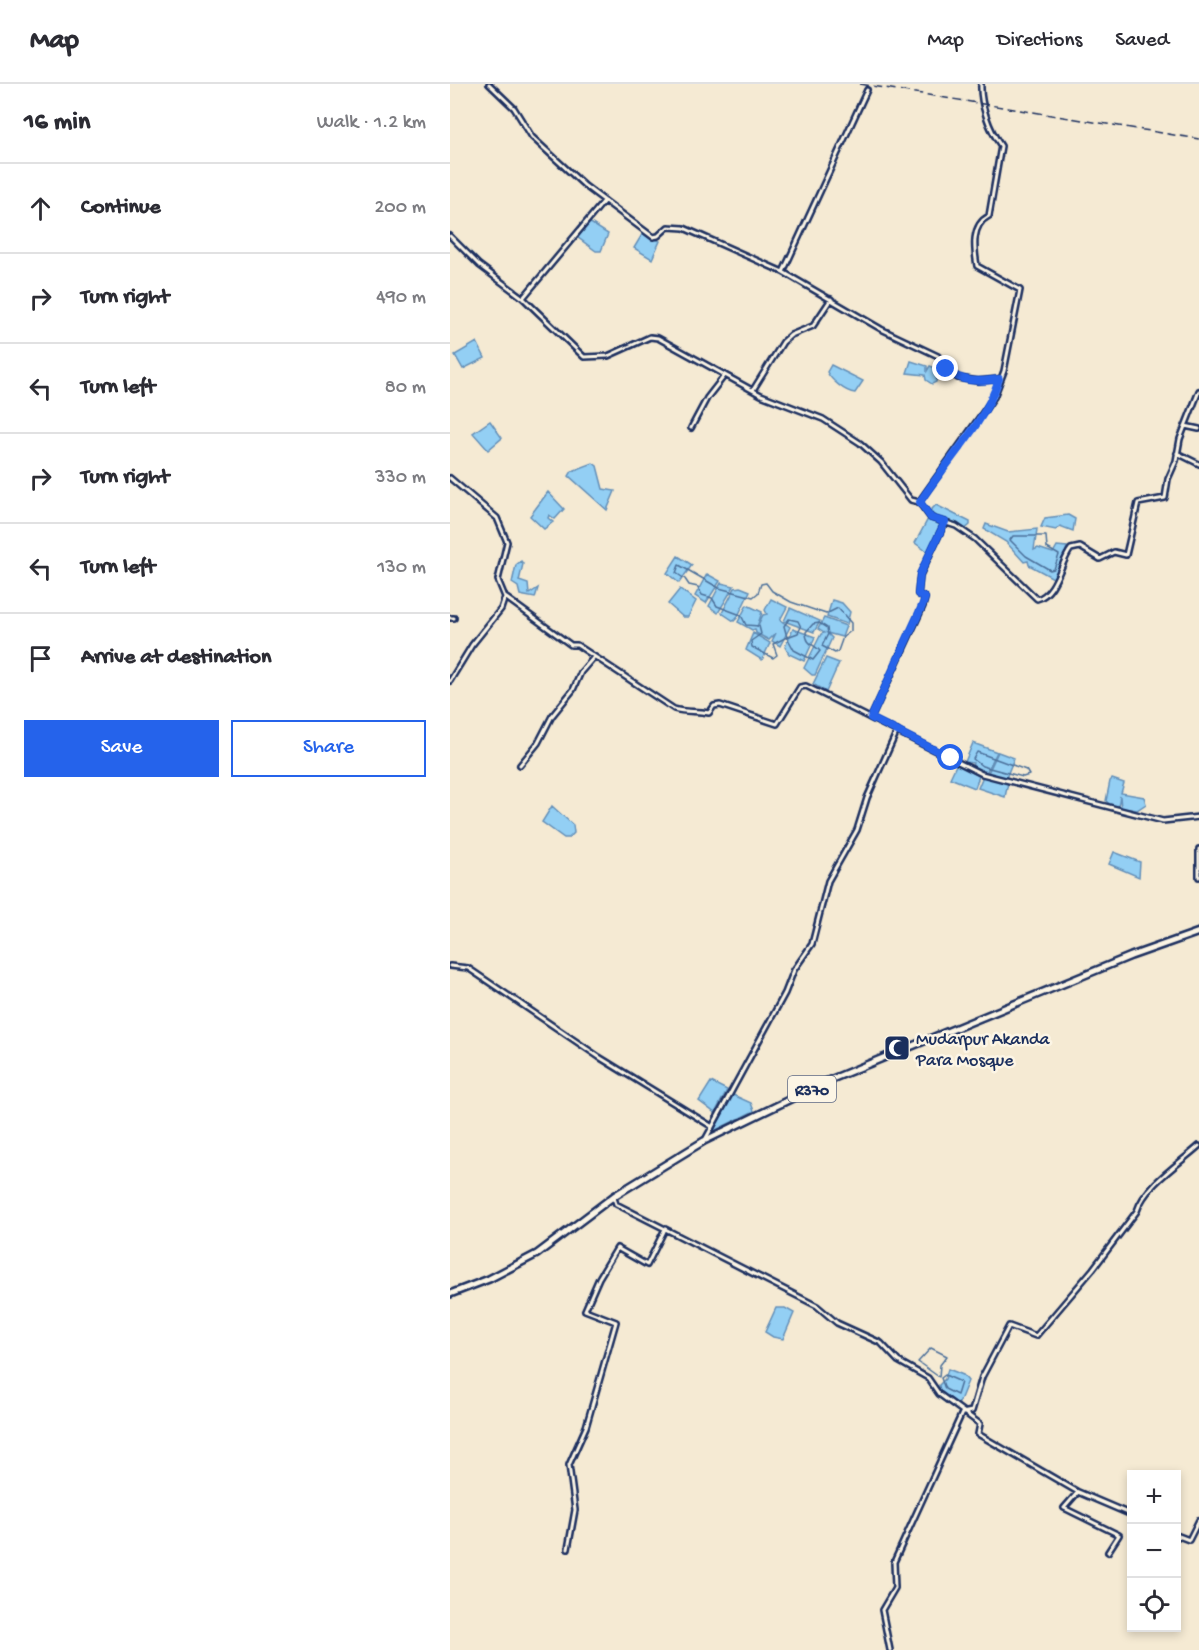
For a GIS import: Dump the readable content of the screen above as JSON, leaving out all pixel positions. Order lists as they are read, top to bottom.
{
  "streets": {
    "main road": ["R370"]
  },
  "places": {
    "mosque": ["Mudarpur Akanda Para Mosque"]
  },
  "page": {
    "header": "Map",
    "nav": ["Map", "Directions", "Saved"],
    "heading": ["16 min", "Walk · 1.2 km"],
    "list": [
      ["Continue", "200 m"],
      ["Turn right", "490 m"],
      ["Turn left", "80 m"],
      ["Turn right", "330 m"],
      ["Turn left", "130 m"],
      "Arrive at destination"
    ],
    "buttons": ["Save", "Share"],
    "map_buttons": ["+", "−"]
  }
}
